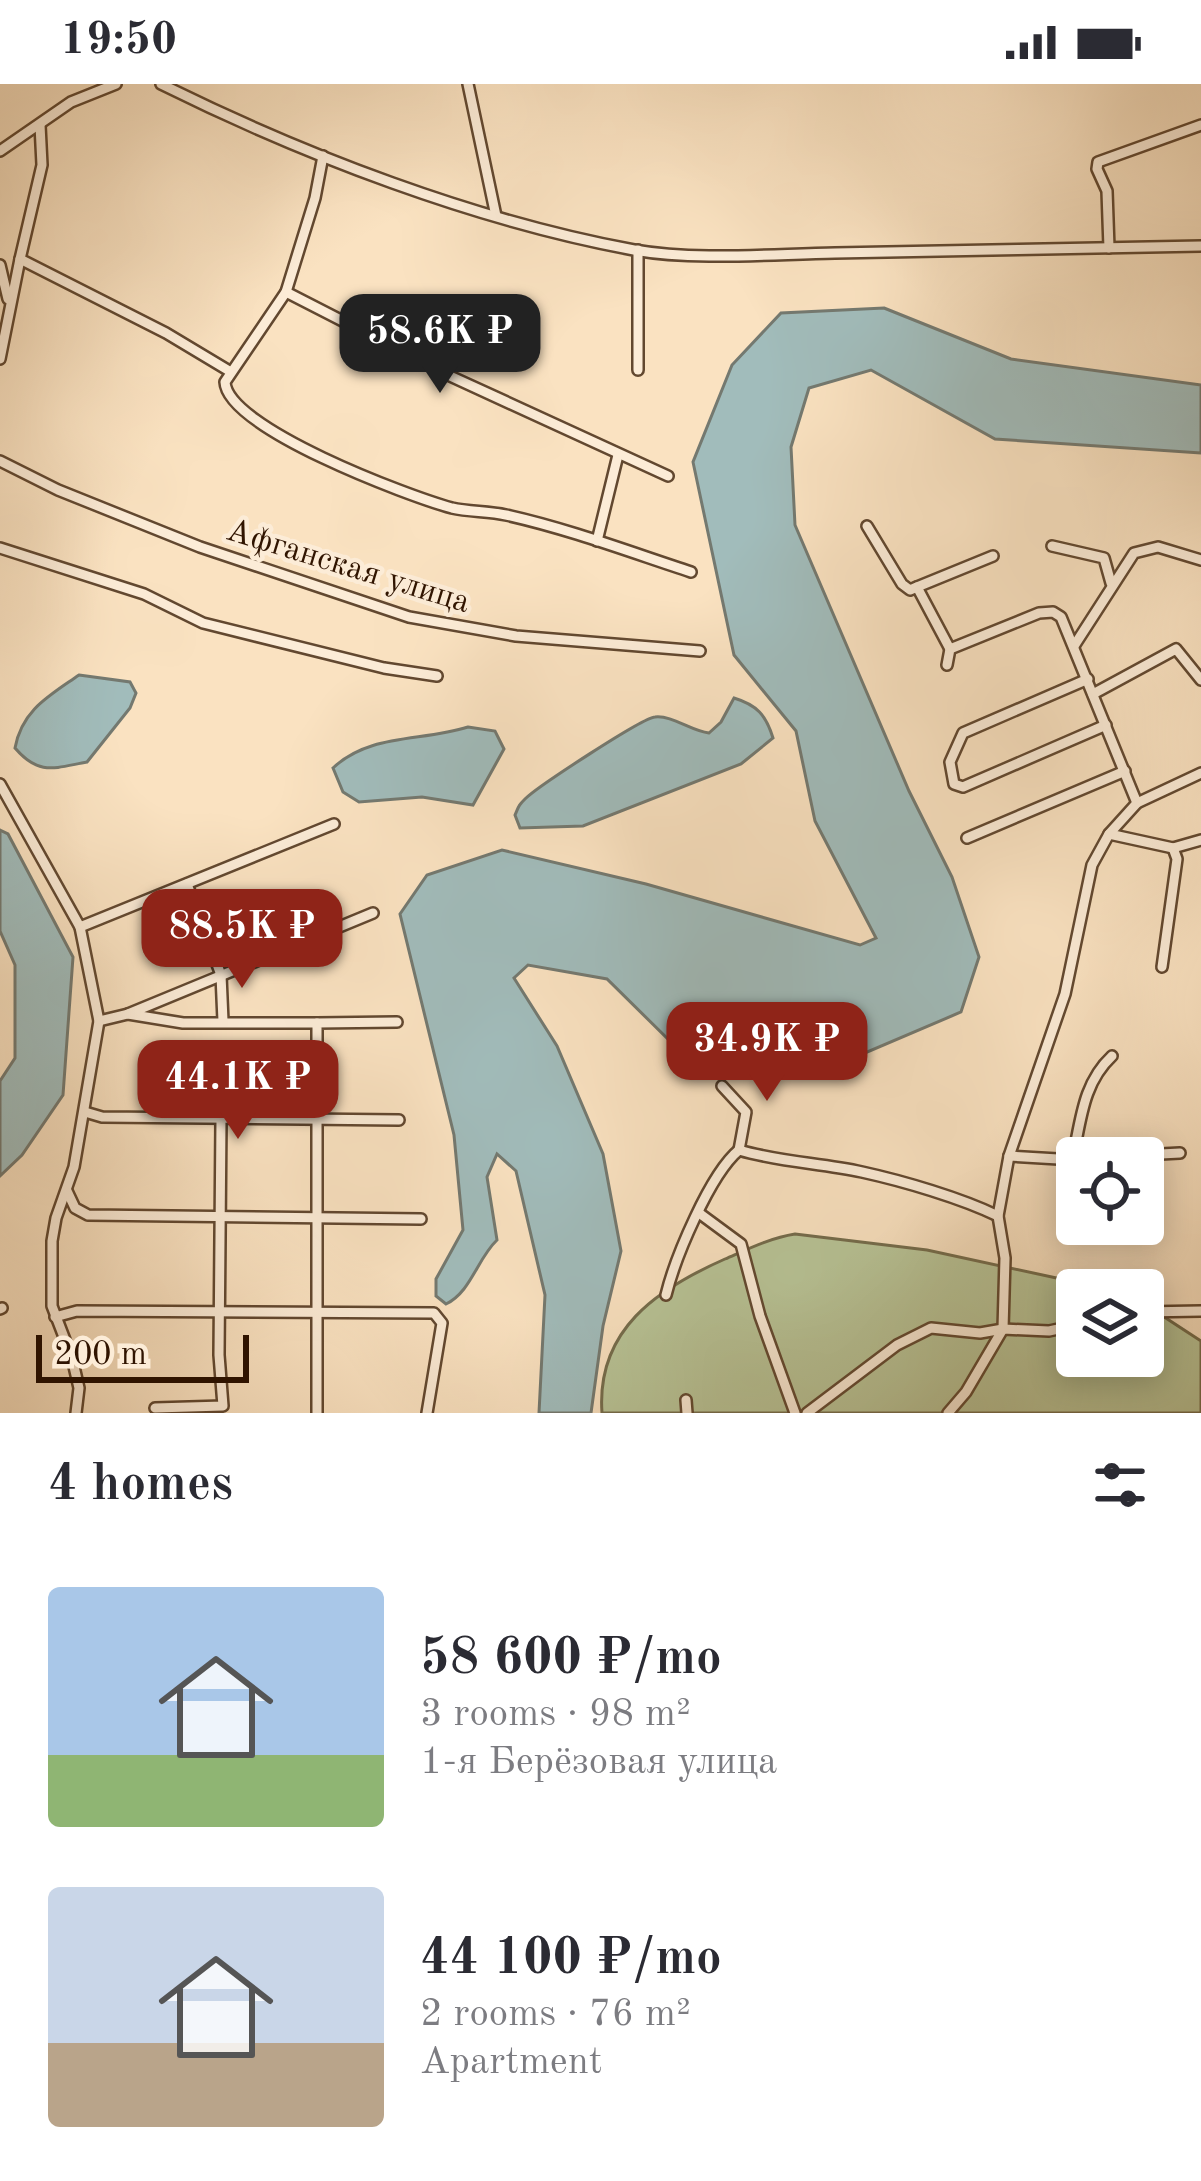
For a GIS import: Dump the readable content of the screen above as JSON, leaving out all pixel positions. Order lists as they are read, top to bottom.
{
  "streets": {
    "street": ["Афганская улица"]
  },
  "scale_bar": "200 m",
  "page": {
    "status": "19:50",
    "price": [
      "58.6K ₽",
      "88.5K ₽",
      "34.9K ₽",
      "44.1K ₽"
    ],
    "scale": "200 m",
    "heading": "4 homes",
    "list": [
      {
        "name": "58 600 ₽/mo",
        "note": "3 rooms · 98 m² · 1-я Берёзовая улица"
      },
      {
        "name": "44 100 ₽/mo",
        "note": "2 rooms · 76 m² · Apartment"
      }
    ]
  }
}
